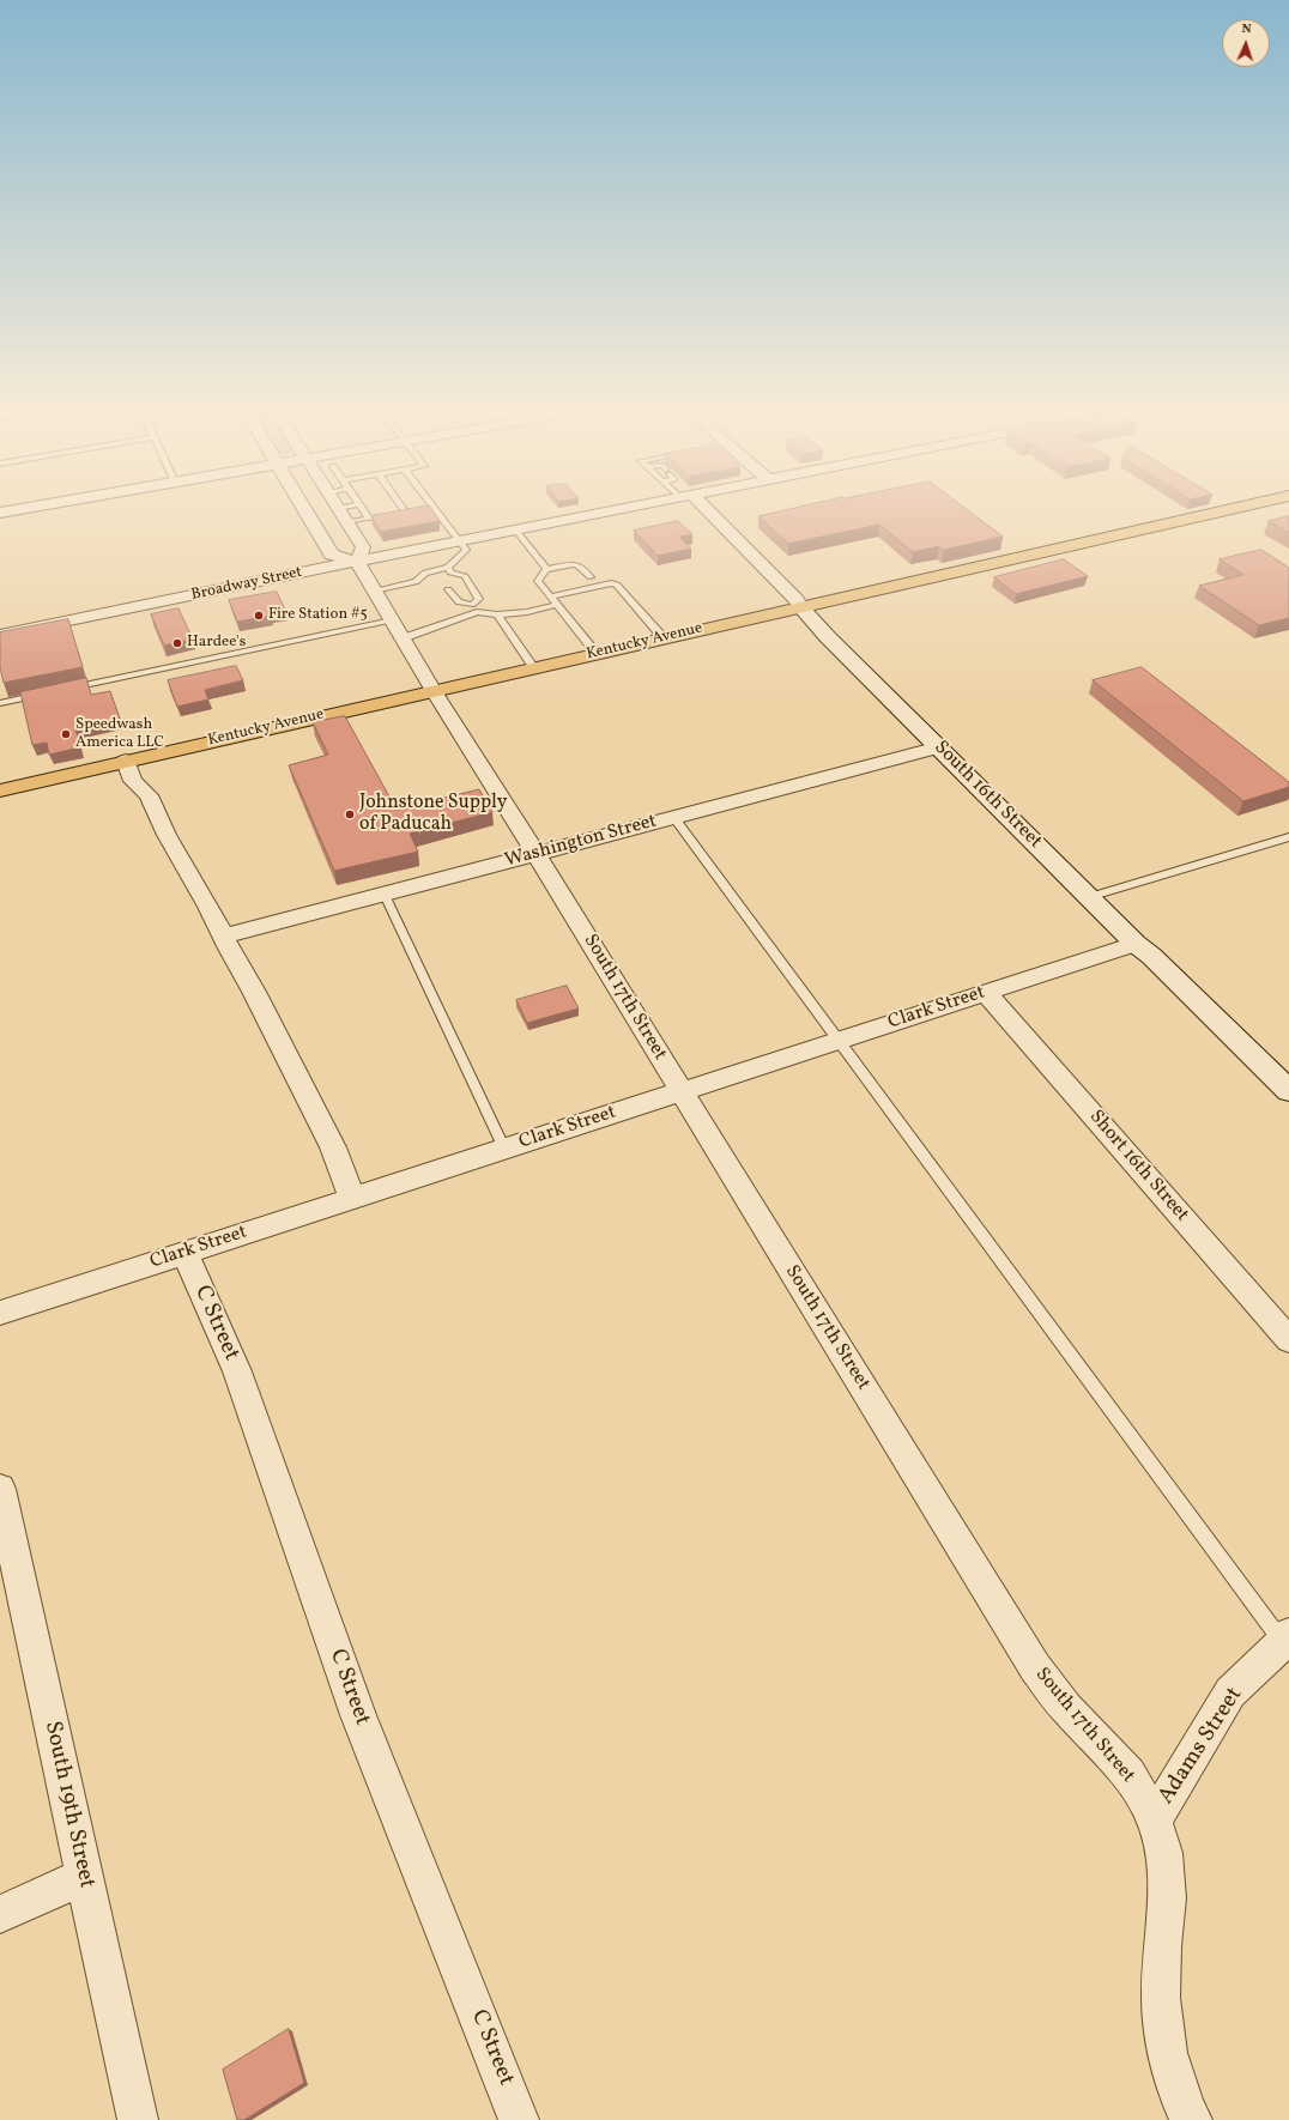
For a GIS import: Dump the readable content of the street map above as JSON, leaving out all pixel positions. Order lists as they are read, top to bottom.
{
  "streets": {
    "main road": ["Kentucky Avenue"],
    "street": [
      "Broadway Street",
      "South 16th Street",
      "Washington Street",
      "South 17th Street",
      "Clark Street",
      "Short 16th Street",
      "C Street",
      "Adams Street",
      "South 19th Street"
    ]
  },
  "crossings": [
    ["Broadway Street", "South 17th Street"],
    ["Kentucky Avenue", "South 16th Street"],
    ["Kentucky Avenue", "South 17th Street"],
    ["South 16th Street", "Washington Street"],
    ["South 16th Street", "Clark Street"],
    ["Washington Street", "South 17th Street"],
    ["South 17th Street", "Clark Street"],
    ["South 17th Street", "Adams Street"],
    ["Clark Street", "Short 16th Street"],
    ["Clark Street", "C Street"]
  ],
  "places": [
    "Fire Station #5",
    "Hardee's",
    "Speedwash America LLC",
    "Johnstone Supply of Paducah"
  ],
  "north": "top"
}
